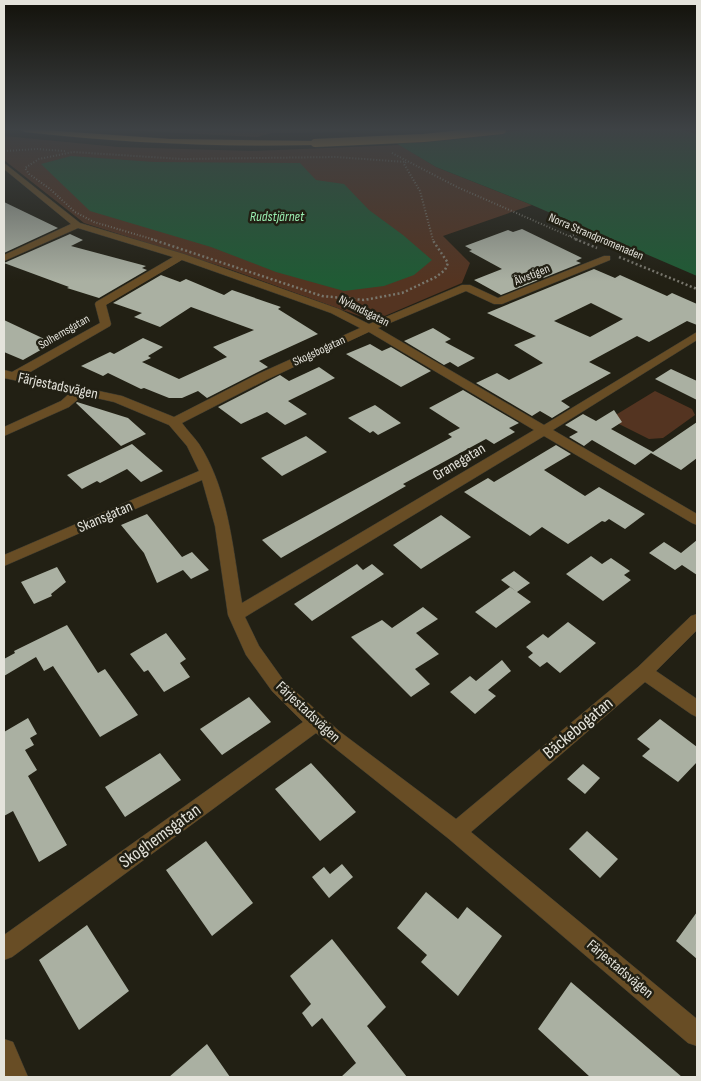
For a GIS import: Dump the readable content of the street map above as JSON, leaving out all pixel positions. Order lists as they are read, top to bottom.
{
  "streets": {
    "street": [
      "Älvstigen",
      "Nylandsgatan",
      "Solhemsgatan",
      "Skogsbogatan",
      "Färjestadsvägen",
      "Granegatan",
      "Skansgatan",
      "Bäckebogatan",
      "Skoghemsgatan"
    ],
    "path": ["Norra Strandpromenaden"]
  },
  "crossings": [
    ["Norra Strandpromenaden", "Älvstigen"],
    ["Älvstigen", "Skogsbogatan"],
    ["Nylandsgatan", "Solhemsgatan"],
    ["Nylandsgatan", "Skogsbogatan"],
    ["Nylandsgatan", "Granegatan"],
    ["Solhemsgatan", "Färjestadsvägen"],
    ["Skogsbogatan", "Färjestadsvägen"],
    ["Färjestadsvägen", "Granegatan"],
    ["Färjestadsvägen", "Skansgatan"],
    ["Färjestadsvägen", "Bäckebogatan"],
    ["Färjestadsvägen", "Skoghemsgatan"]
  ],
  "water": ["Rudstjärnet"]
}
